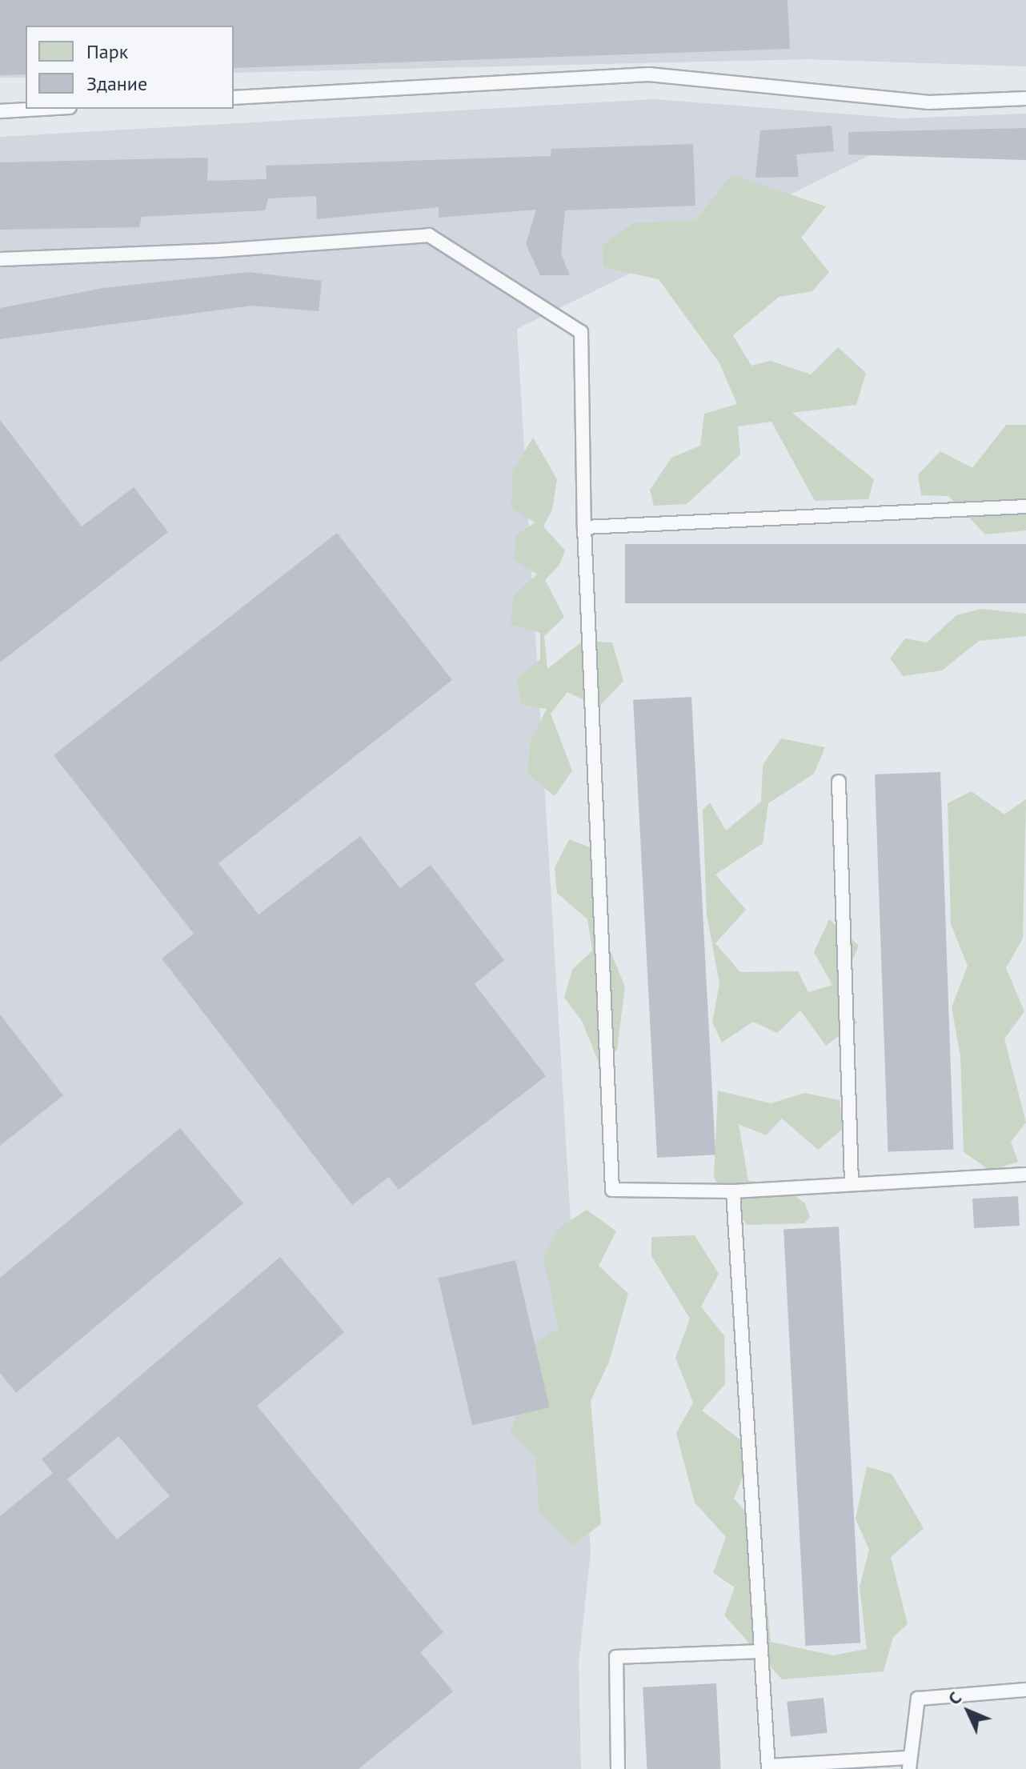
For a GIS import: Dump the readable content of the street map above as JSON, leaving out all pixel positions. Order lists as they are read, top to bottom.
{
  "legend": ["Парк", "Здание"],
  "north": "top left"
}
